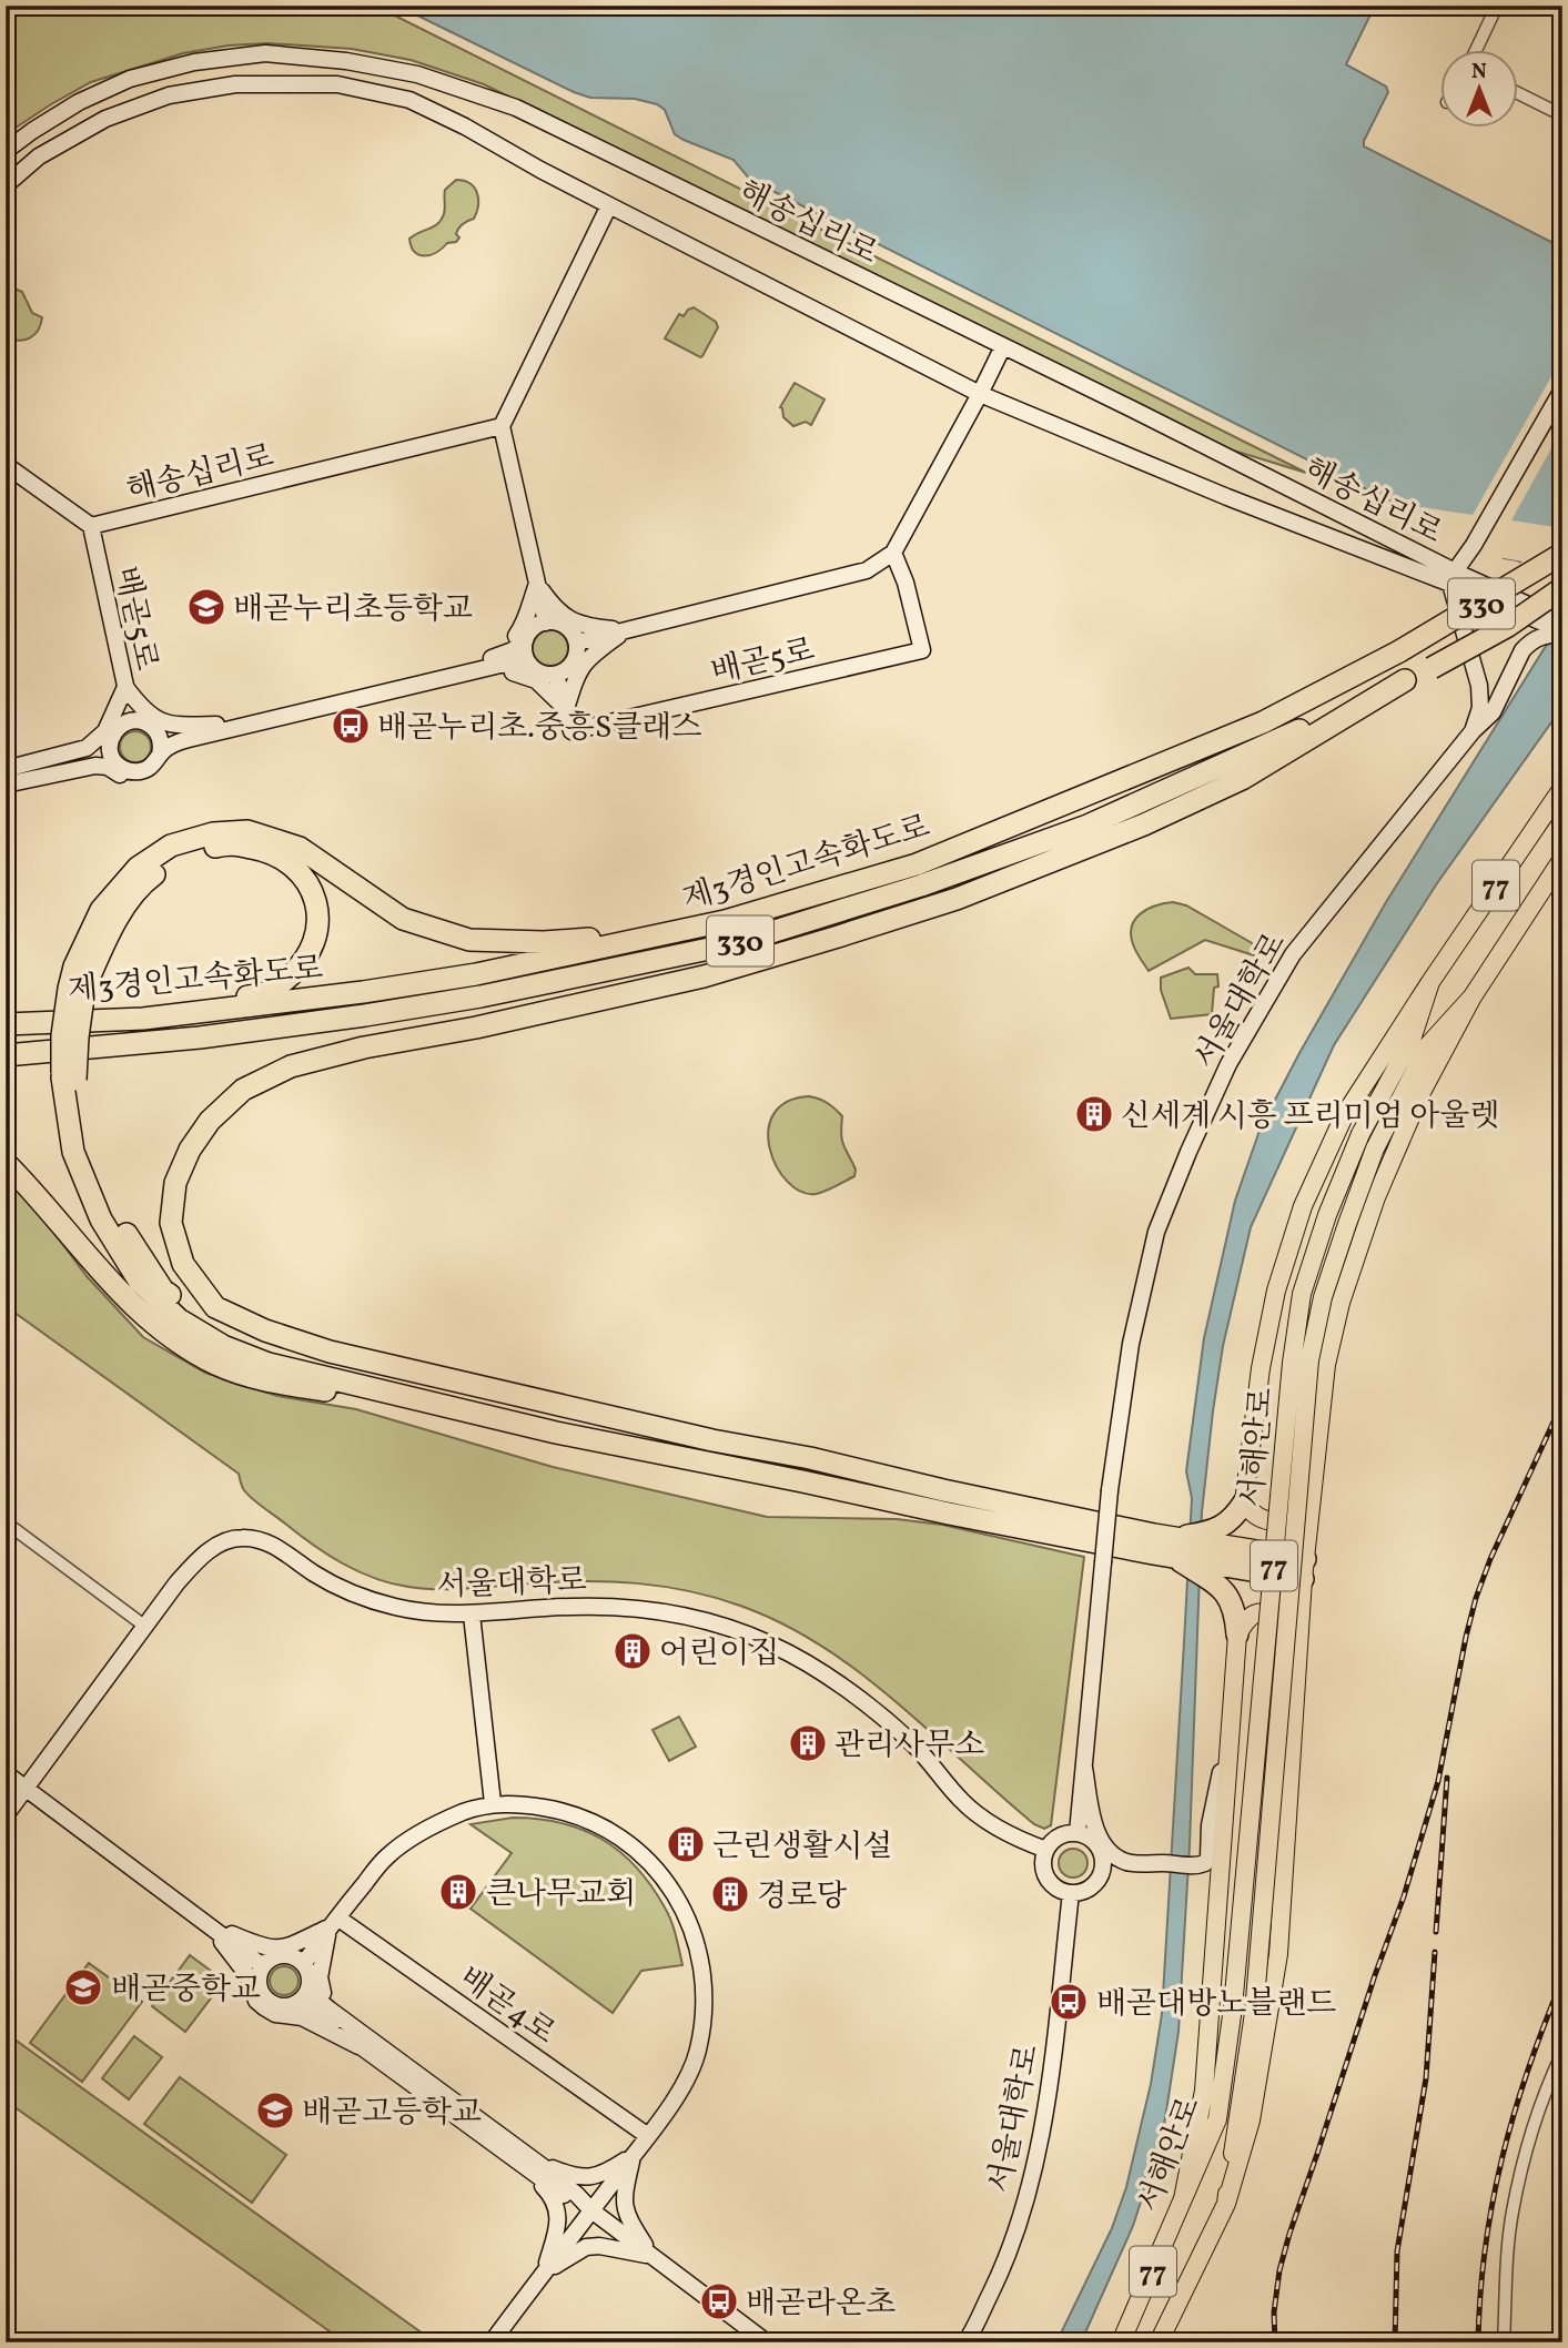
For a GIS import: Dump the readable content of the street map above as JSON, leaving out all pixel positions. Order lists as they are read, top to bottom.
{
  "streets": {
    "highway": ["330", "제3경인고속화도로"],
    "main road": [
      "해송십리로",
      "배곧5로",
      "77",
      "서울대학로",
      "서해안로",
      "배곧4로"
    ]
  },
  "crossings": [
    ["해송십리로", "배곧5로"],
    ["해송십리로", "서울대학로"]
  ],
  "places": {
    "school or university": ["배곧누리초등학교", "배곧중학교", "배곧고등학교"],
    "bus stop": ["배곧누리초.중흥S클래스", "배곧대방노블랜드", "배곧라온초"],
    "building": [
      "신세계 시흥 프리미엄 아울렛",
      "어린이집",
      "관리사무소",
      "근린생활시설",
      "큰나무교회",
      "경로당"
    ]
  },
  "north": "top"
}
